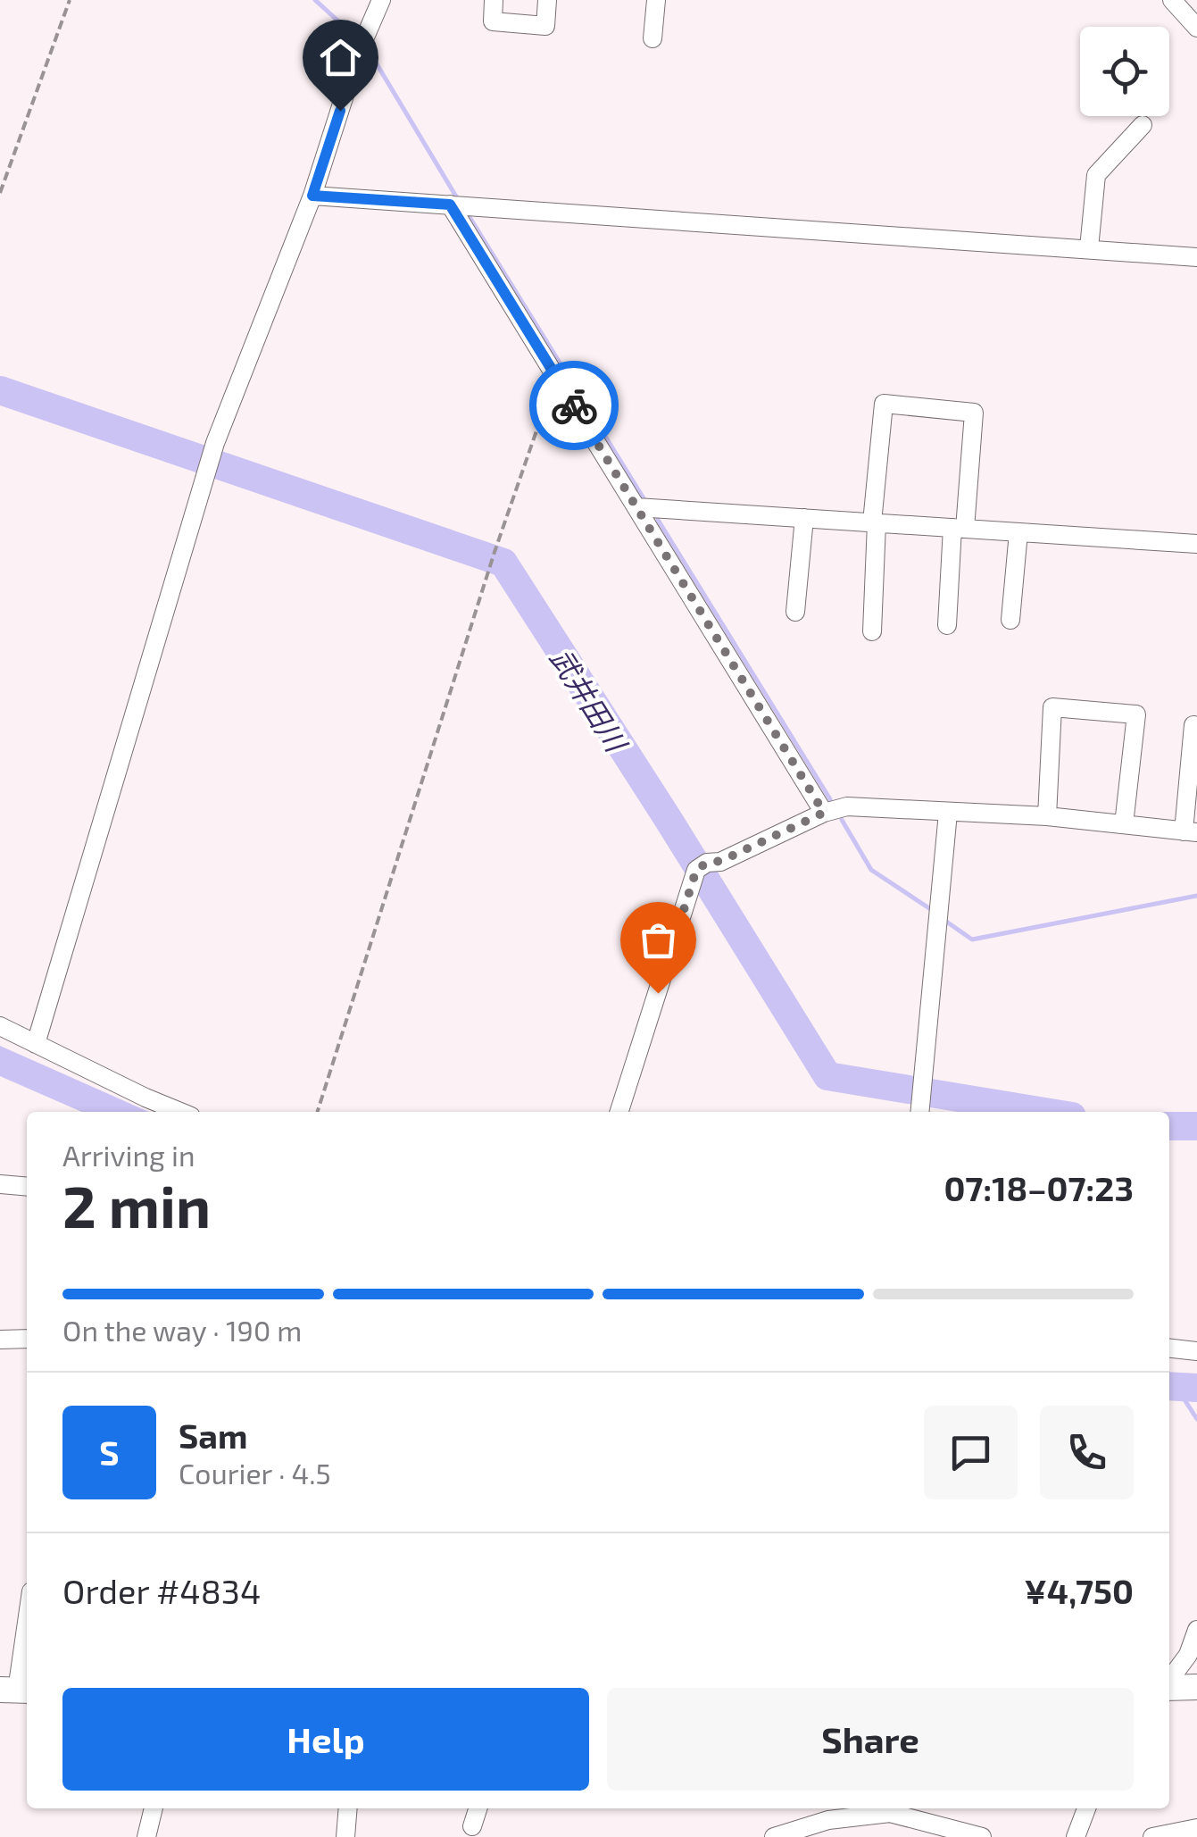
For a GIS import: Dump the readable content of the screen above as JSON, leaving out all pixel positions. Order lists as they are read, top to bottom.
{
  "water": ["武井田川"],
  "page": {
    "heading": ["2 min", "Arriving in", "07:18–07:23"],
    "panel": [
      "Sam",
      "Courier · 4.5",
      "Order #4834",
      "¥4,750"
    ],
    "bar": "On the way · 190 m",
    "round": "S",
    "buttons": ["Help", "Share"]
  }
}
